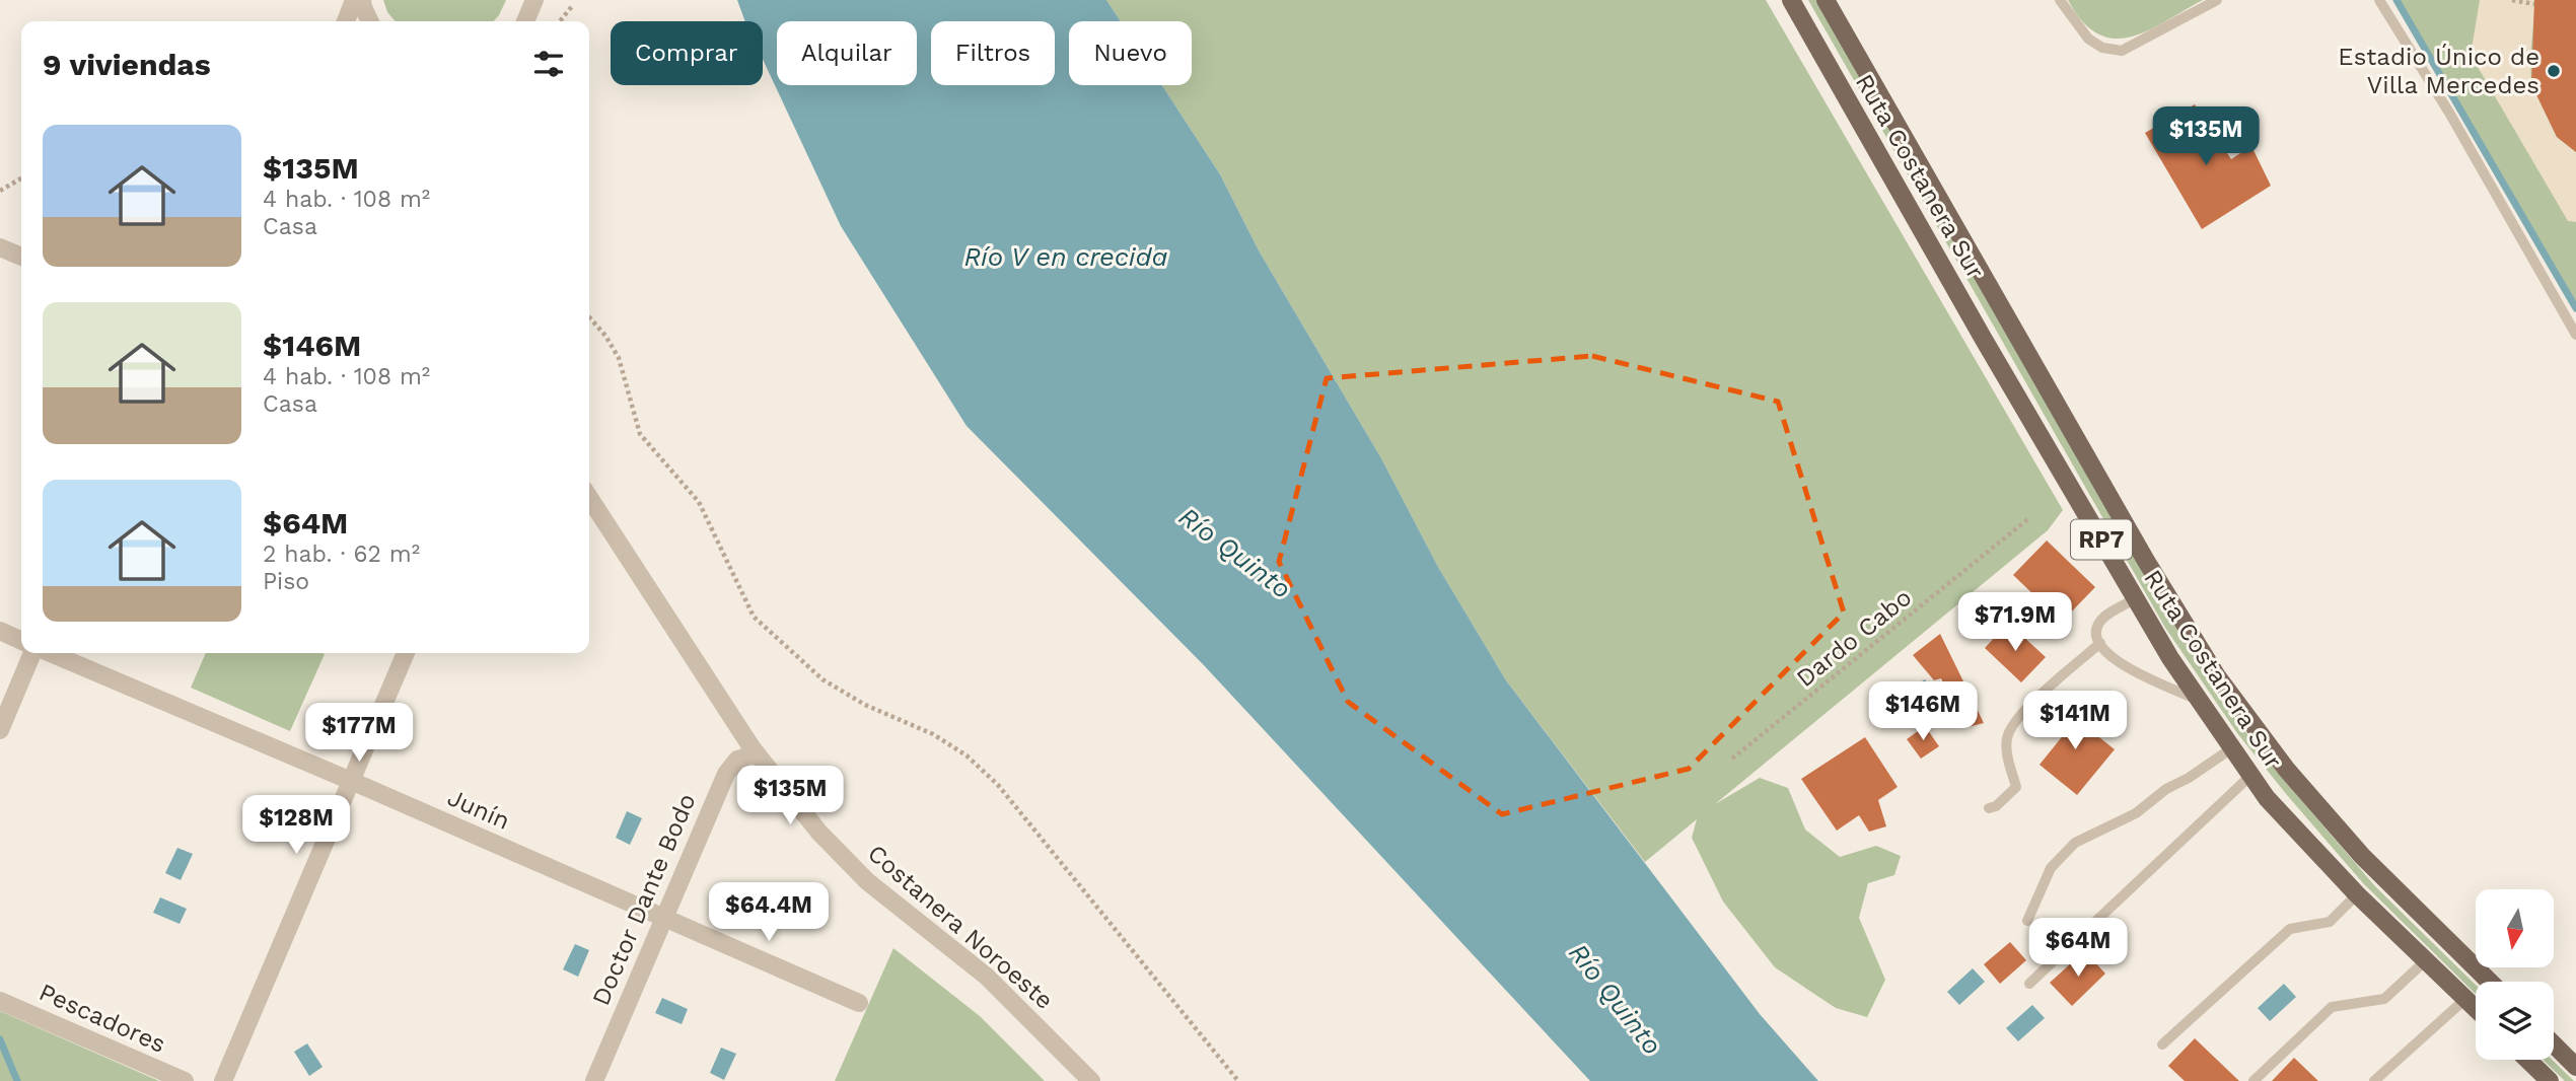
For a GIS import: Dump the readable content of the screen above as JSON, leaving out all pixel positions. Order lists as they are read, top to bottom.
{
  "streets": {
    "main road": ["Ruta Costanera Sur", "RP7"],
    "street": [
      "Junín",
      "Doctor Dante Bodo",
      "Costanera Noroeste",
      "Pescadores"
    ],
    "path": ["Dardo Cabo"]
  },
  "crossings": [
    ["Junín", "Doctor Dante Bodo"],
    ["Doctor Dante Bodo", "Costanera Noroeste"]
  ],
  "water": ["Río V en crecida", "Río Quinto"],
  "places": ["Estadio Único de Villa Mercedes"],
  "north": "bottom",
  "page": {
    "chip": [
      "Comprar",
      "Alquilar",
      "Filtros",
      "Nuevo"
    ],
    "heading": "9 viviendas",
    "price": [
      "$135M",
      "$71.9M",
      "$146M",
      "$141M",
      "$177M",
      "$135M",
      "$128M",
      "$64.4M",
      "$64M"
    ],
    "list": [
      {
        "name": "$135M",
        "note": "4 hab. · 108 m² · Casa"
      },
      {
        "name": "$146M",
        "note": "4 hab. · 108 m² · Casa"
      },
      {
        "name": "$64M",
        "note": "2 hab. · 62 m² · Piso"
      }
    ]
  }
}
